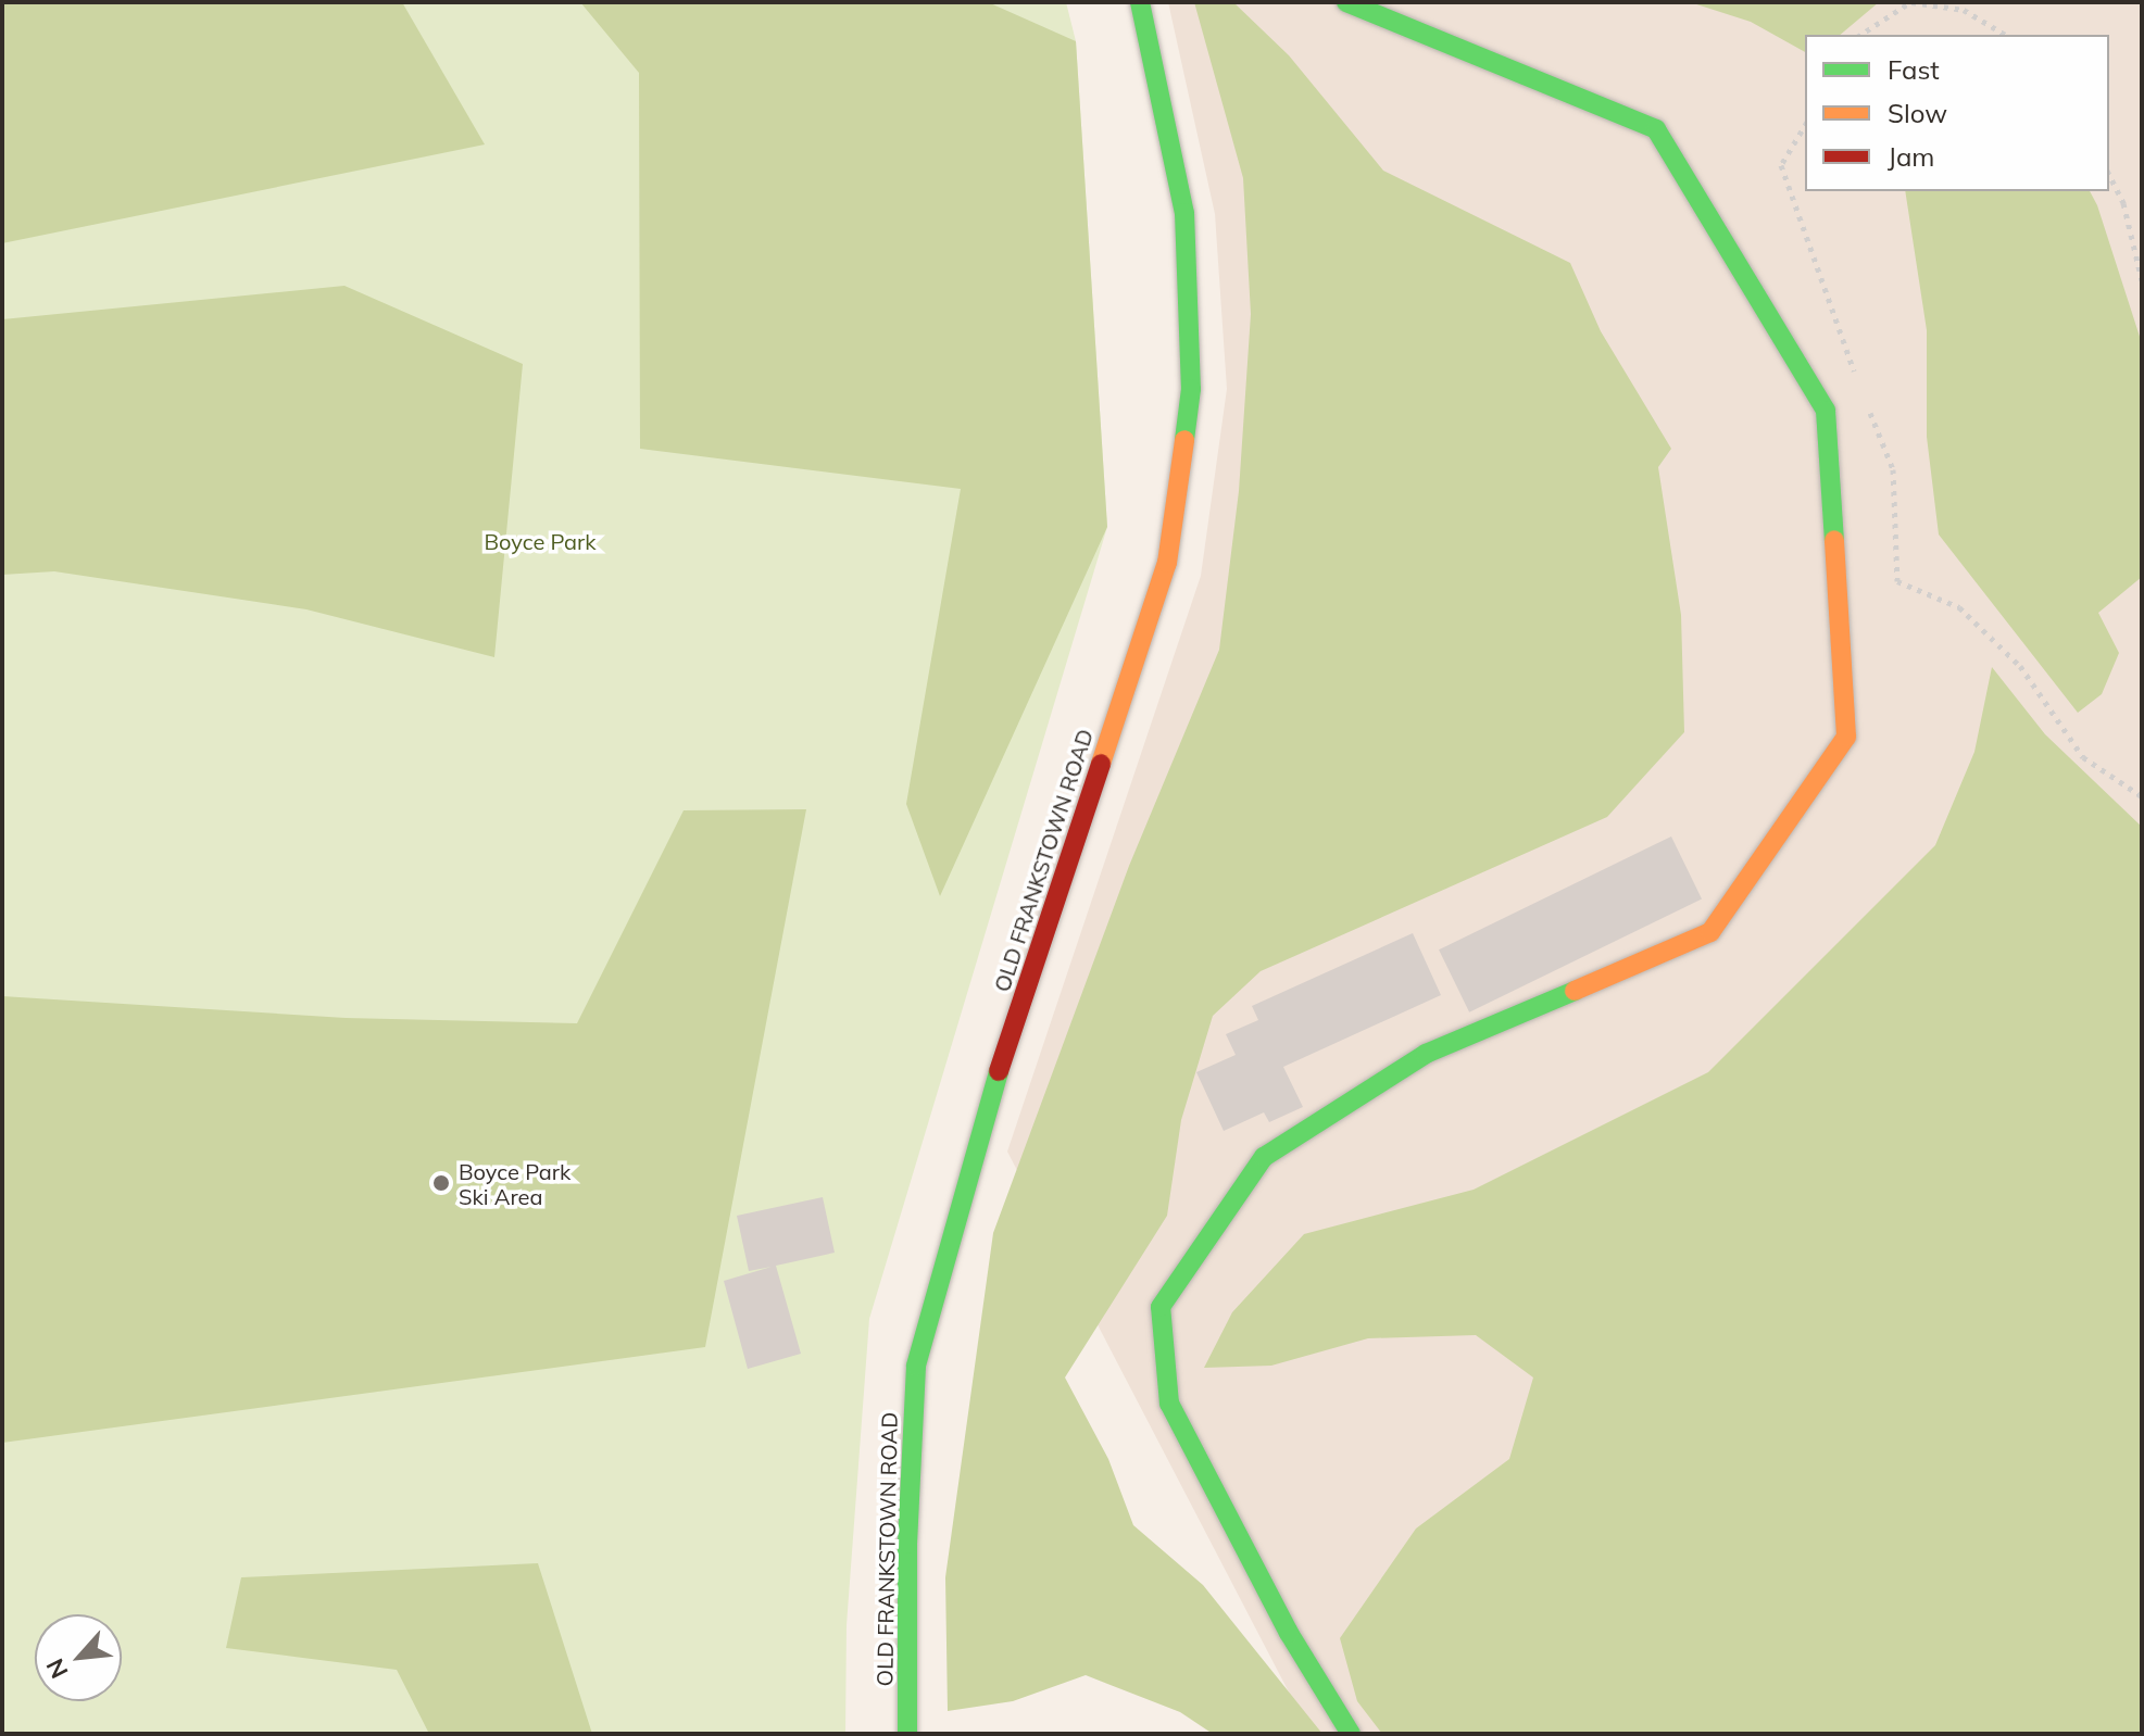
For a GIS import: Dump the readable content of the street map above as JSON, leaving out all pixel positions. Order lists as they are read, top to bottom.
{
  "streets": {
    "street": ["OLD FRANKSTOWN ROAD"]
  },
  "parks": ["Boyce Park"],
  "places": ["Boyce Park Ski Area"],
  "legend": ["Fast", "Slow", "Jam"],
  "north": "bottom left"
}
